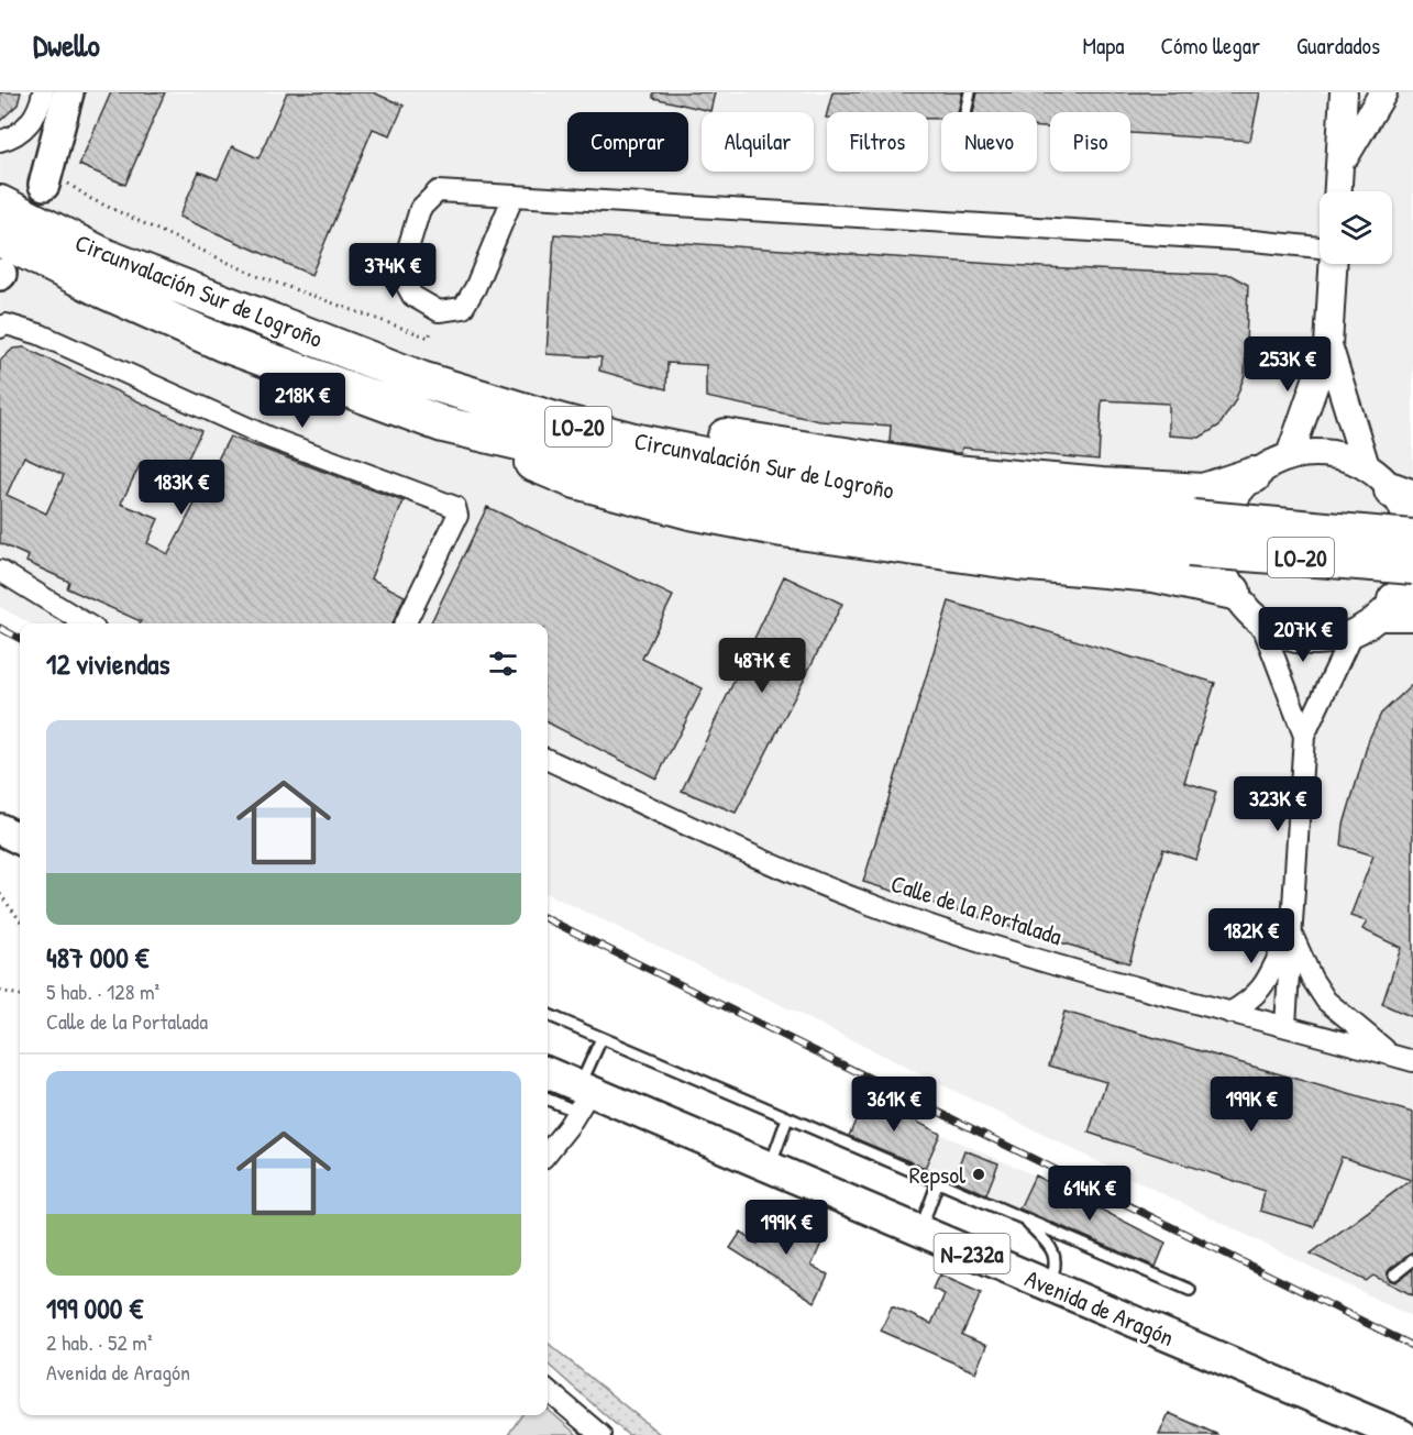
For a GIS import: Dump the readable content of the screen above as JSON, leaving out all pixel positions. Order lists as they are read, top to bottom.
{
  "streets": {
    "highway": ["Circunvalación Sur de Logroño", "LO-20"],
    "main road": ["N-232a", "Avenida de Aragón"],
    "street": ["Calle de la Portalada"]
  },
  "places": ["Repsol"],
  "page": {
    "header": "Dwello",
    "nav": ["Mapa", "Cómo llegar", "Guardados"],
    "chip": [
      "Comprar",
      "Alquilar",
      "Filtros",
      "Nuevo",
      "Piso"
    ],
    "price": [
      "374K €",
      "253K €",
      "218K €",
      "183K €",
      "207K €",
      "487K €",
      "323K €",
      "182K €",
      "361K €",
      "199K €",
      "614K €",
      "199K €"
    ],
    "heading": "12 viviendas",
    "list": [
      {
        "name": "487 000 €",
        "note": "5 hab. · 128 m² · Calle de la Portalada"
      },
      {
        "name": "199 000 €",
        "note": "2 hab. · 52 m² · Avenida de Aragón"
      }
    ]
  }
}
